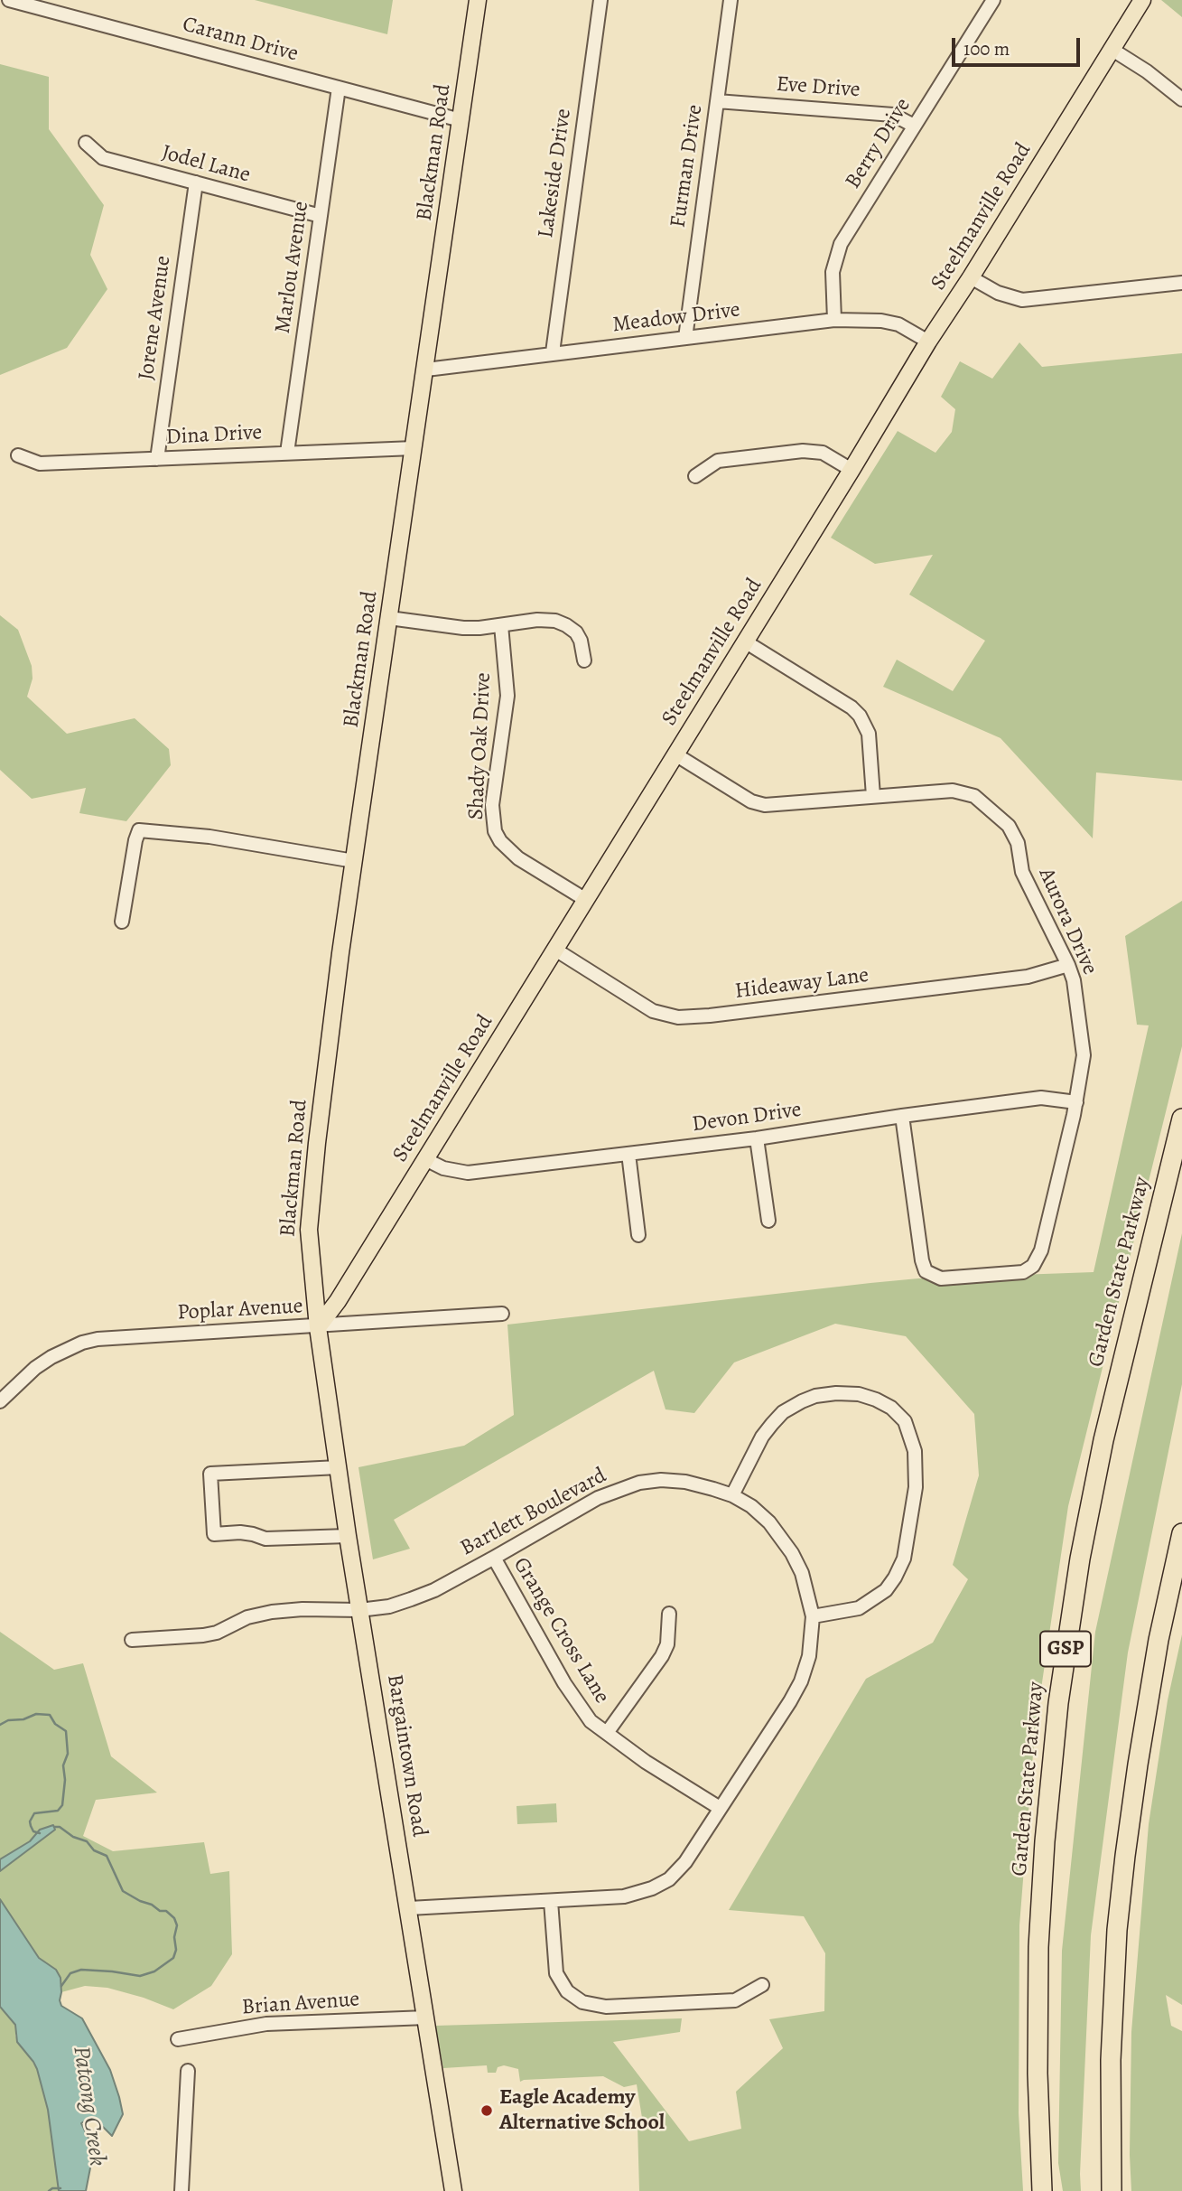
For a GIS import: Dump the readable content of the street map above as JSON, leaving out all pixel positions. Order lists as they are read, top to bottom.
{
  "streets": {
    "highway": ["Garden State Parkway", "GSP"],
    "main road": ["Blackman Road", "Steelmanville Road", "Bargaintown Road"],
    "street": [
      "Carann Drive",
      "Eve Drive",
      "Berry Drive",
      "Jodel Lane",
      "Furman Drive",
      "Lakeside Drive",
      "Marlou Avenue",
      "Jorene Avenue",
      "Meadow Drive",
      "Dina Drive",
      "Shady Oak Drive",
      "Aurora Drive",
      "Hideaway Lane",
      "Devon Drive",
      "Poplar Avenue",
      "Bartlett Boulevard",
      "Grange Cross Lane",
      "Brian Avenue"
    ]
  },
  "crossings": [
    ["Carann Drive", "Blackman Road"],
    ["Carann Drive", "Marlou Avenue"],
    ["Eve Drive", "Berry Drive"],
    ["Eve Drive", "Furman Drive"],
    ["Berry Drive", "Meadow Drive"],
    ["Blackman Road", "Steelmanville Road"],
    ["Blackman Road", "Meadow Drive"],
    ["Blackman Road", "Dina Drive"],
    ["Blackman Road", "Poplar Avenue"],
    ["Blackman Road", "Bargaintown Road"],
    ["Jodel Lane", "Marlou Avenue"],
    ["Jodel Lane", "Jorene Avenue"],
    ["Furman Drive", "Meadow Drive"],
    ["Lakeside Drive", "Meadow Drive"],
    ["Steelmanville Road", "Meadow Drive"],
    ["Steelmanville Road", "Shady Oak Drive"],
    ["Steelmanville Road", "Aurora Drive"],
    ["Steelmanville Road", "Hideaway Lane"],
    ["Steelmanville Road", "Devon Drive"],
    ["Steelmanville Road", "Poplar Avenue"],
    ["Steelmanville Road", "Bargaintown Road"],
    ["Marlou Avenue", "Dina Drive"],
    ["Jorene Avenue", "Dina Drive"],
    ["Aurora Drive", "Hideaway Lane"],
    ["Aurora Drive", "Devon Drive"],
    ["Poplar Avenue", "Bargaintown Road"],
    ["Bartlett Boulevard", "Grange Cross Lane"],
    ["Bartlett Boulevard", "Bargaintown Road"],
    ["Bargaintown Road", "Brian Avenue"]
  ],
  "water": ["Patcong Creek"],
  "places": ["Eagle Academy Alternative School"],
  "scale_bar": "100 m"
}
